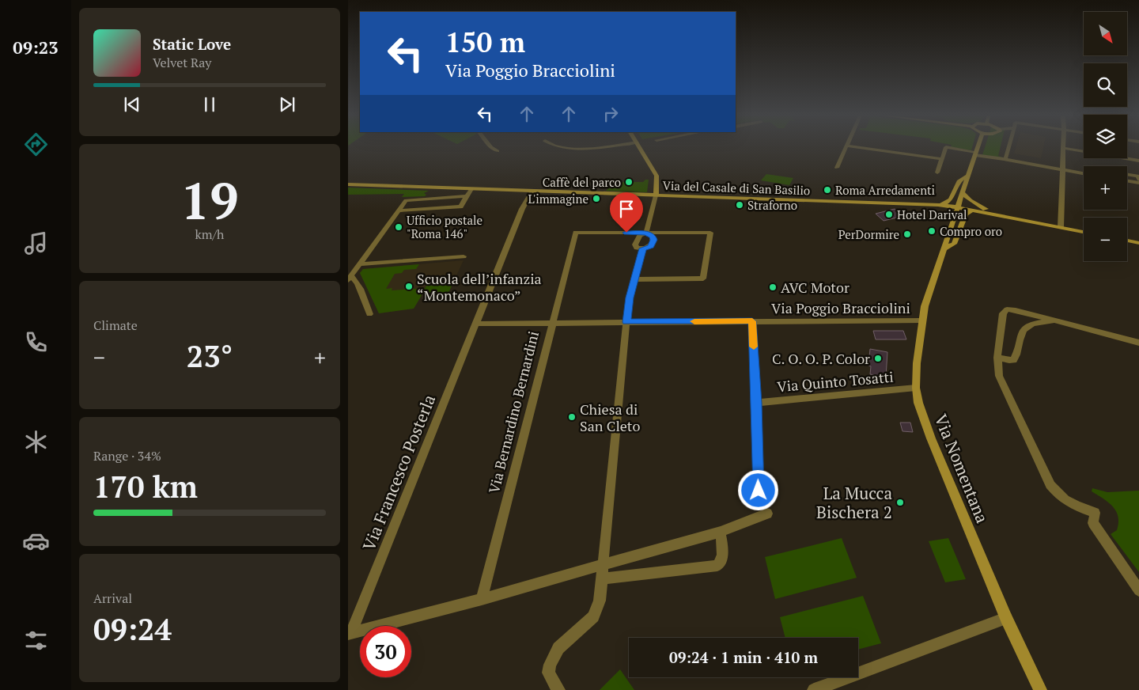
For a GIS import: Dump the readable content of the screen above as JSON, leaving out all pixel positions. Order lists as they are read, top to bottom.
{
  "streets": {
    "street": [
      "Via del Casale di San Basilio",
      "Via Poggio Bracciolini",
      "Via Quinto Tosatti",
      "Via Bernardino Bernardini",
      "Via Nomentana",
      "Via Francesco Posterla"
    ]
  },
  "crossings": [
    ["Via del Casale di San Basilio", "Via Nomentana"],
    ["Via del Casale di San Basilio", "Via Francesco Posterla"],
    ["Via Poggio Bracciolini", "Via Bernardino Bernardini"],
    ["Via Poggio Bracciolini", "Via Nomentana"],
    ["Via Poggio Bracciolini", "Via Francesco Posterla"],
    ["Via Quinto Tosatti", "Via Nomentana"]
  ],
  "places": [
    "Caffè del parco",
    "Roma Arredamenti",
    "L'immagine",
    "Straforno",
    "Hotel Darival",
    "Ufficio postale \"Roma 146\"",
    "Compro oro",
    "PerDormire",
    "Scuola dell’infanzia “Montemonaco”",
    "AVC Motor",
    "C. O. O. P. Color",
    "Chiesa di San Cleto",
    "La Mucca Bischera 2"
  ],
  "north": "bottom right",
  "page": {
    "tabs": "09:23",
    "map_buttons": ["+", "−"],
    "turn": ["150 m", "Via Poggio Bracciolini"],
    "song": ["Static Love", "Velvet Ray"],
    "tile": [
      ["19", "km/h"],
      "Climate",
      ["Range · 34%", "170 km"],
      ["Arrival", "09:24"]
    ],
    "heat": ["−", "23°", "+"],
    "limit": "30",
    "trip": "09:24 · 1 min · 410 m"
  }
}
